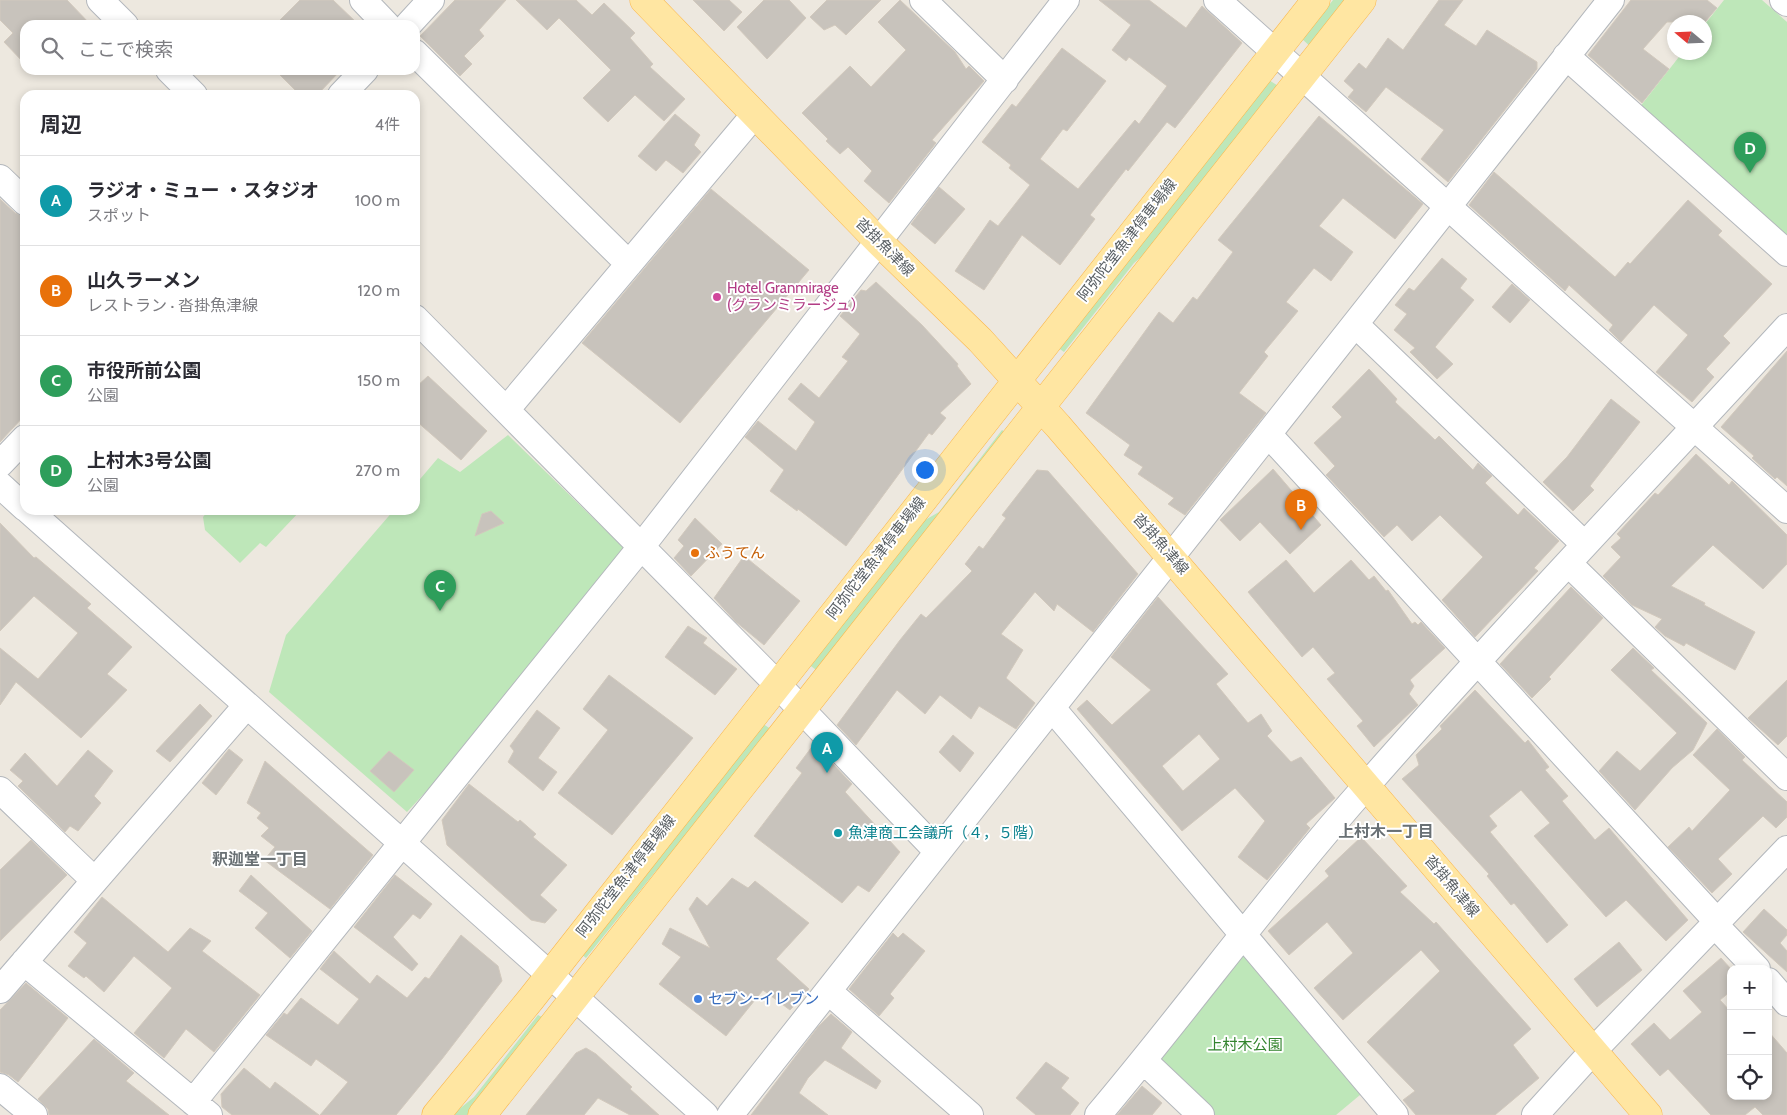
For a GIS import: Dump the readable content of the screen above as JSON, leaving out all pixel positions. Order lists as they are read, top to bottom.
{
  "streets": {
    "main road": ["阿弥陀堂魚津停車場線", "沓掛魚津線"]
  },
  "crossings": [
    ["阿弥陀堂魚津停車場線", "沓掛魚津線"]
  ],
  "districts": ["上村木一丁目", "釈迦堂一丁目"],
  "parks": ["上村木公園"],
  "places": [
    "Hotel Granmirage (グランミラージュ）",
    "ふうてん",
    "魚津商工会議所（４，５階）",
    "セブン-イレブン"
  ],
  "north": "left",
  "page": {
    "search": "ここで検索",
    "heading": ["周辺", "4件"],
    "pins": [
      "D",
      "B",
      "C",
      "A"
    ],
    "list": [
      {
        "mark": "A",
        "name": "ラジオ・ミュー ・スタジオ",
        "note": "スポット",
        "value": "100 m"
      },
      {
        "mark": "B",
        "name": "山久ラーメン",
        "note": "レストラン · 沓掛魚津線",
        "value": "120 m"
      },
      {
        "mark": "C",
        "name": "市役所前公園",
        "note": "公園",
        "value": "150 m"
      },
      {
        "mark": "D",
        "name": "上村木3号公園",
        "note": "公園",
        "value": "270 m"
      }
    ],
    "map_buttons": ["+", "−"]
  }
}
